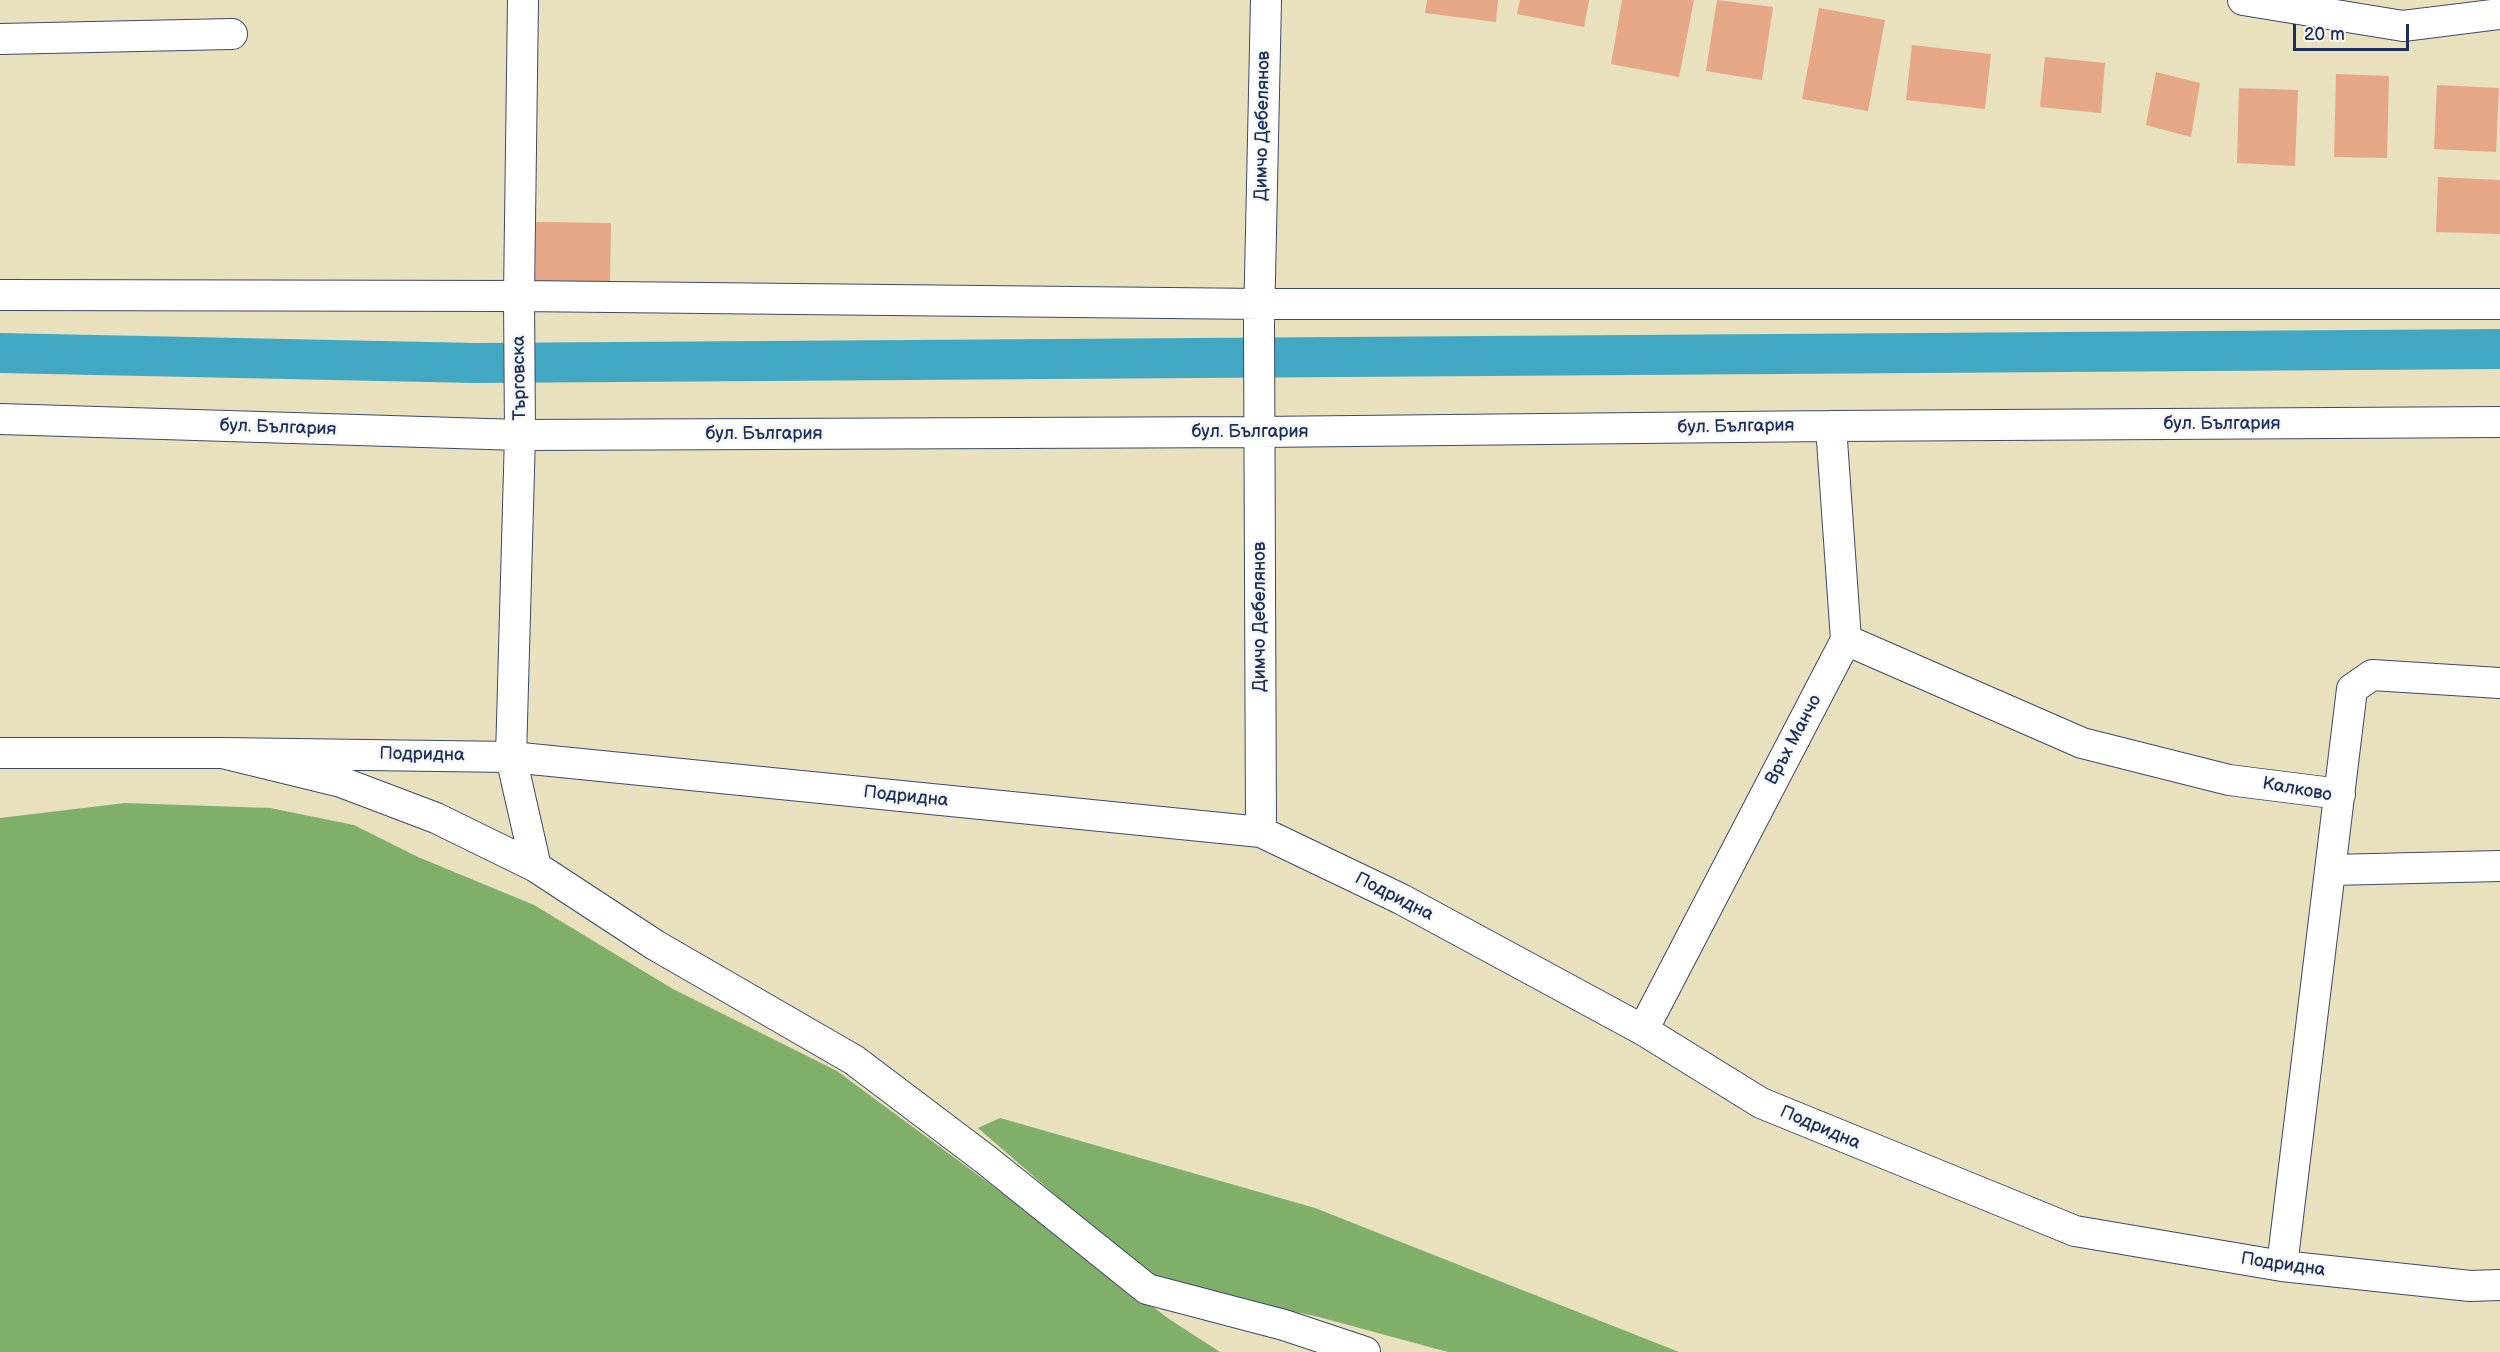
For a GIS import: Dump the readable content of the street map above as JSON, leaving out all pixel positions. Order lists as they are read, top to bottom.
{
  "streets": {
    "street": [
      "Димчо Дебелянов",
      "Търговска",
      "бул. България",
      "Връх Манчо",
      "Подридна",
      "Калково"
    ]
  },
  "crossings": [
    ["Димчо Дебелянов", "бул. България"],
    ["Димчо Дебелянов", "Подридна"],
    ["Търговска", "бул. България"],
    ["Търговска", "Подридна"],
    ["Връх Манчо", "Подридна"],
    ["Връх Манчо", "Калково"],
    ["Подридна", "Калково"]
  ],
  "scale_bar": "20 m"
}
